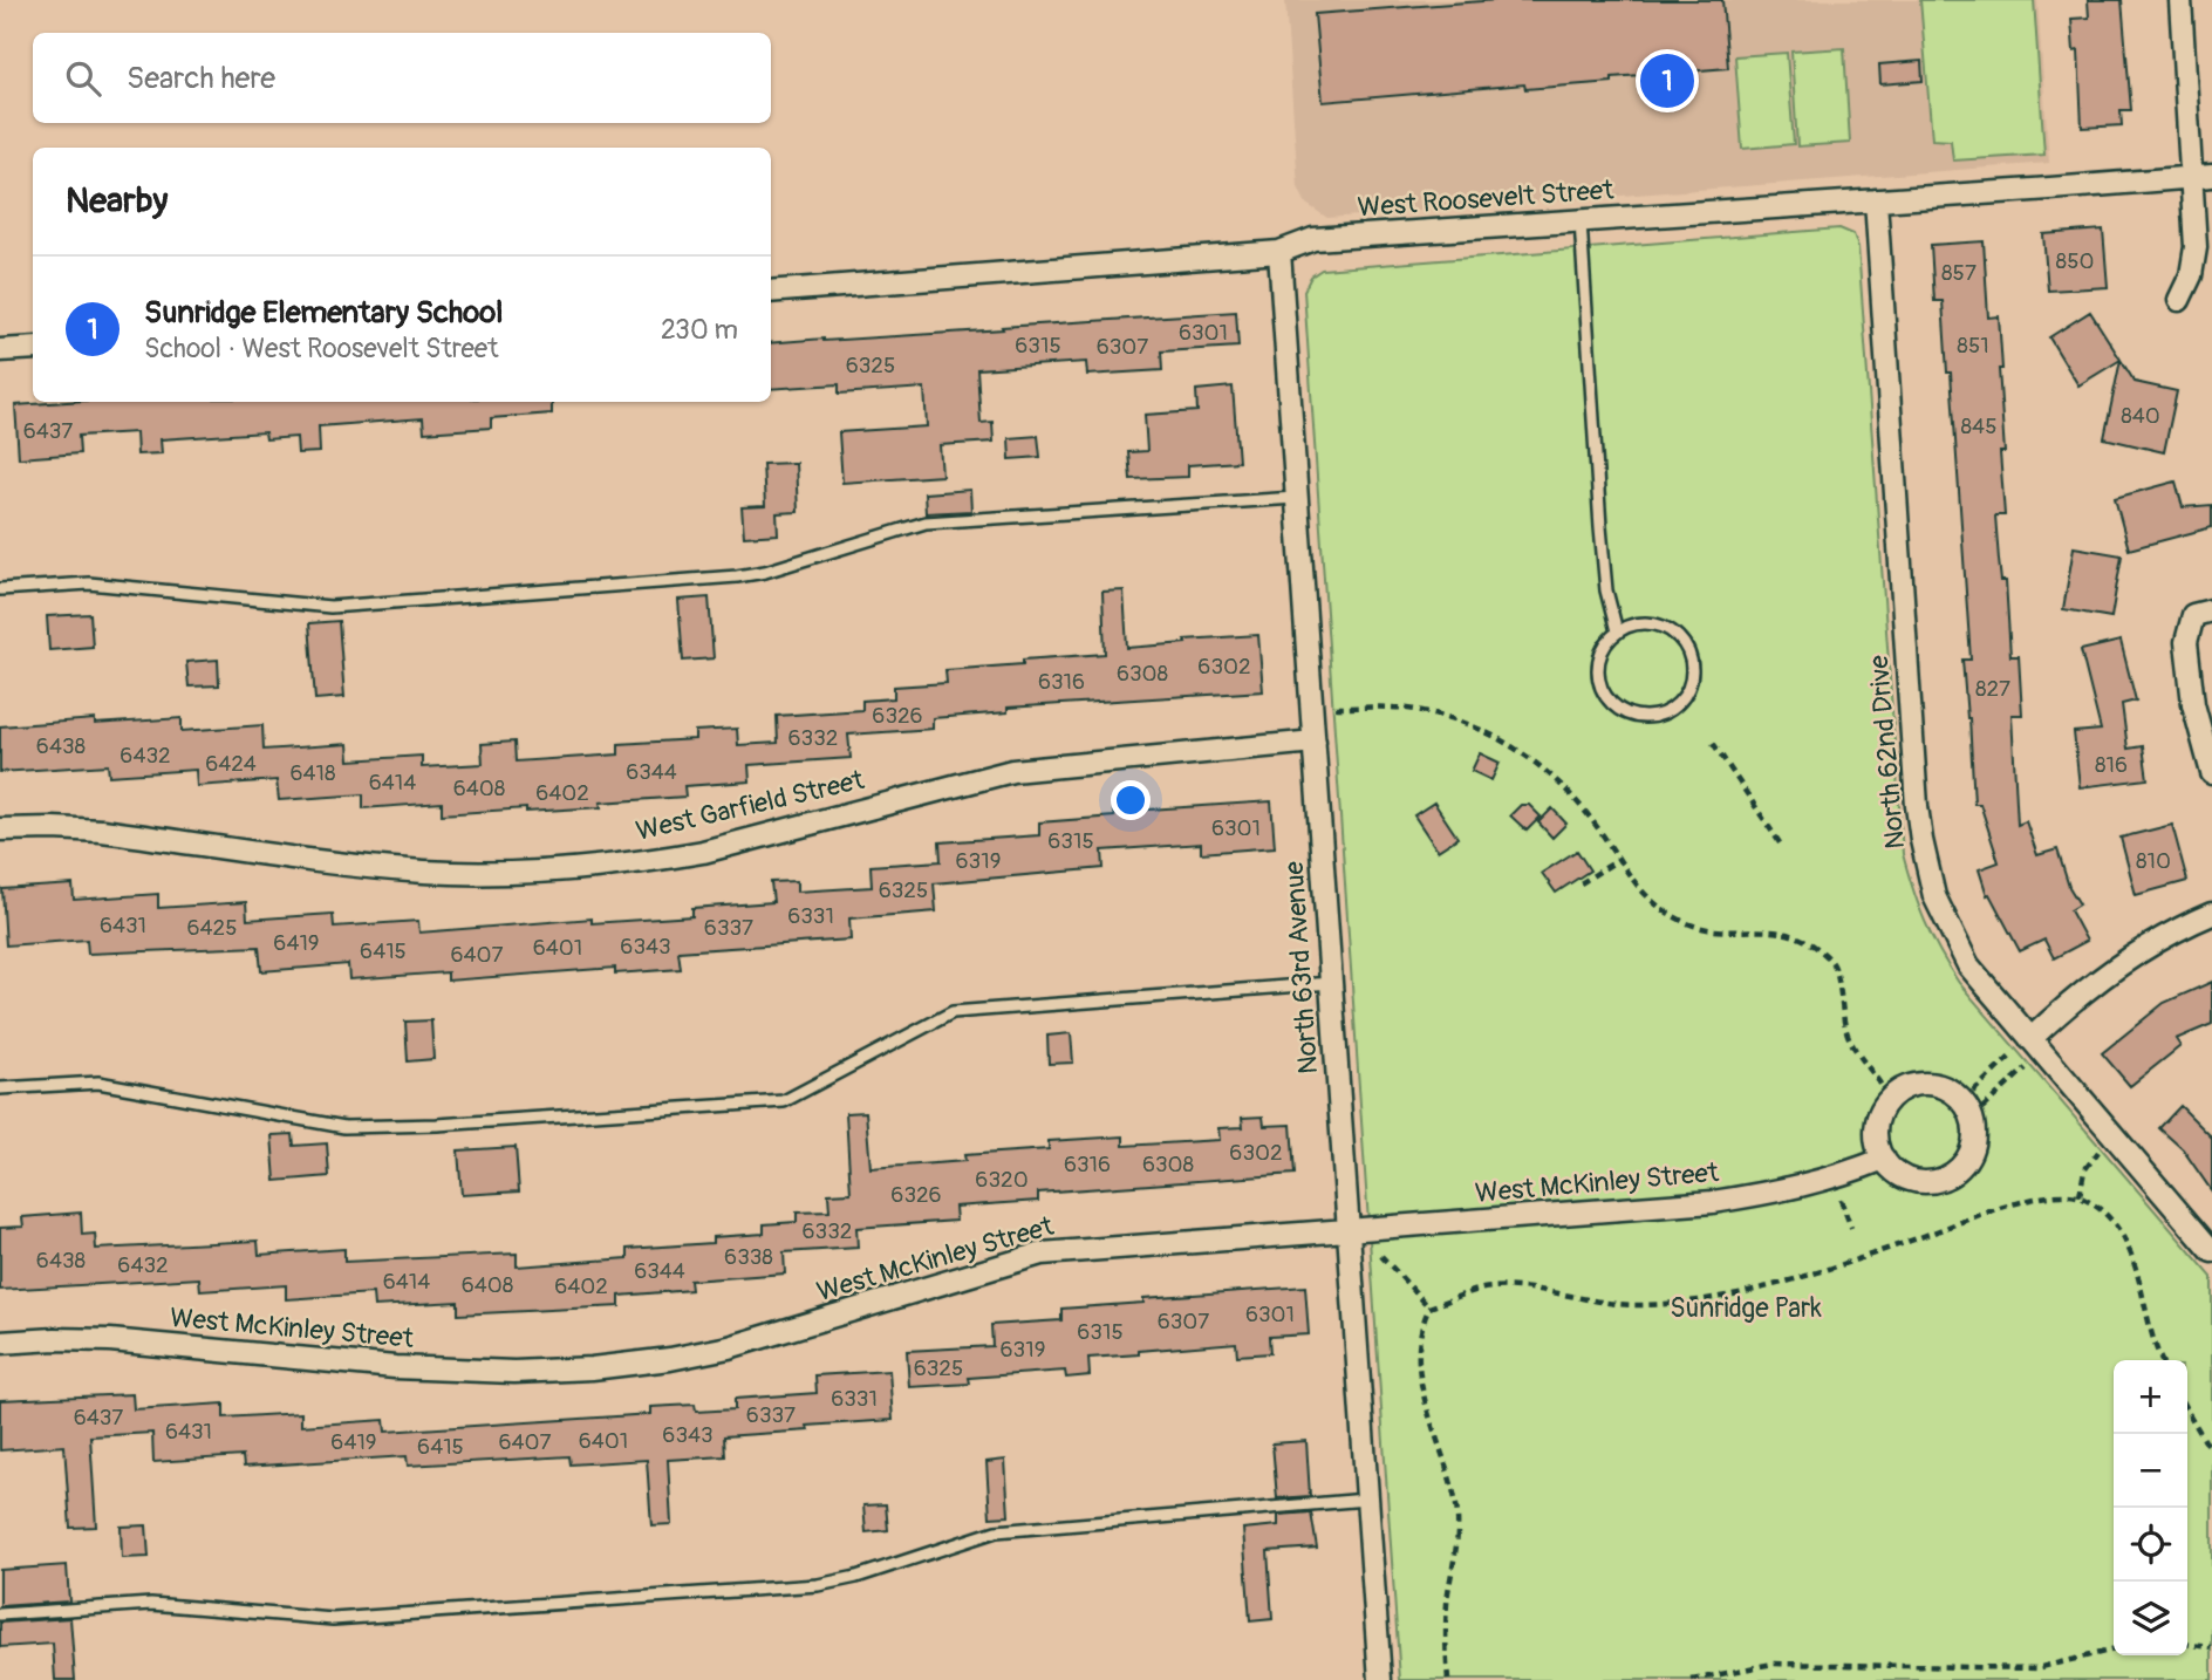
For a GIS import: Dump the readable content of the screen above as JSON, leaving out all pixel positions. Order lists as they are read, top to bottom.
{
  "streets": {
    "street": [
      "West Roosevelt Street",
      "North 62nd Drive",
      "West Garfield Street",
      "North 63rd Avenue",
      "West McKinley Street"
    ]
  },
  "crossings": [
    ["West Roosevelt Street", "North 62nd Drive"],
    ["West Roosevelt Street", "North 63rd Avenue"],
    ["West Garfield Street", "North 63rd Avenue"],
    ["North 63rd Avenue", "West McKinley Street"]
  ],
  "parks": ["Sunridge Park"],
  "house_numbers": [
    "850",
    "857",
    "6301",
    "6315",
    "851",
    "6307",
    "6325",
    "840",
    "845",
    "6437",
    "6302",
    "6308",
    "6316",
    "827",
    "6326",
    "6332",
    "6438",
    "6432",
    "6424",
    "816",
    "6344",
    "6418",
    "6414",
    "6408",
    "6402",
    "6301",
    "6315",
    "6319",
    "810",
    "6325",
    "6331",
    "6431",
    "6425",
    "6337",
    "6419",
    "6343",
    "6401",
    "6415",
    "6407",
    "6302",
    "6316",
    "6308",
    "6320",
    "6326",
    "6332",
    "6338",
    "6438",
    "6432",
    "6344",
    "6414",
    "6408",
    "6402",
    "6301",
    "6307",
    "6315",
    "6319",
    "6325",
    "6331",
    "6337",
    "6437",
    "6431",
    "6343",
    "6401",
    "6419",
    "6407",
    "6415"
  ],
  "page": {
    "search": "Search here",
    "pins": "1",
    "heading": "Nearby",
    "list": [
      {
        "mark": "1",
        "name": "Sunridge Elementary School",
        "note": "School · West Roosevelt Street",
        "value": "230 m"
      }
    ],
    "map_buttons": ["+", "−"]
  }
}
